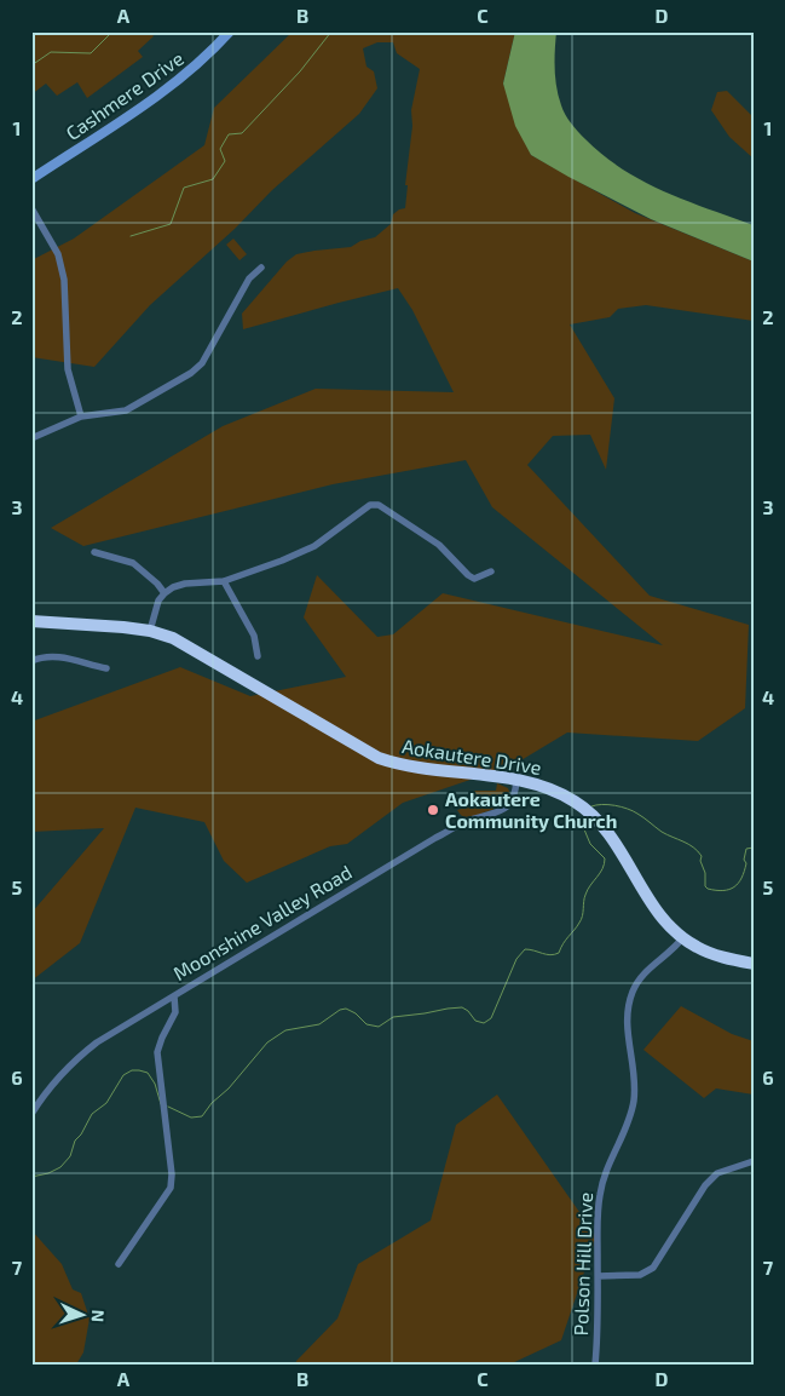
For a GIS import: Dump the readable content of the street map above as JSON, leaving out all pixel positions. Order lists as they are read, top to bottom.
{
  "streets": {
    "highway": ["Aokautere Drive"],
    "street": ["Cashmere Drive", "Moonshine Valley Road", "Polson Hill Drive"]
  },
  "crossings": [
    ["Aokautere Drive", "Moonshine Valley Road"],
    ["Aokautere Drive", "Polson Hill Drive"]
  ],
  "places": ["Aokautere Community Church"],
  "north": "right",
  "grid": {
    "columns": [
      "A",
      "B",
      "C",
      "D"
    ],
    "rows": [
      "1",
      "2",
      "3",
      "4",
      "5",
      "6",
      "7"
    ]
  }
}
